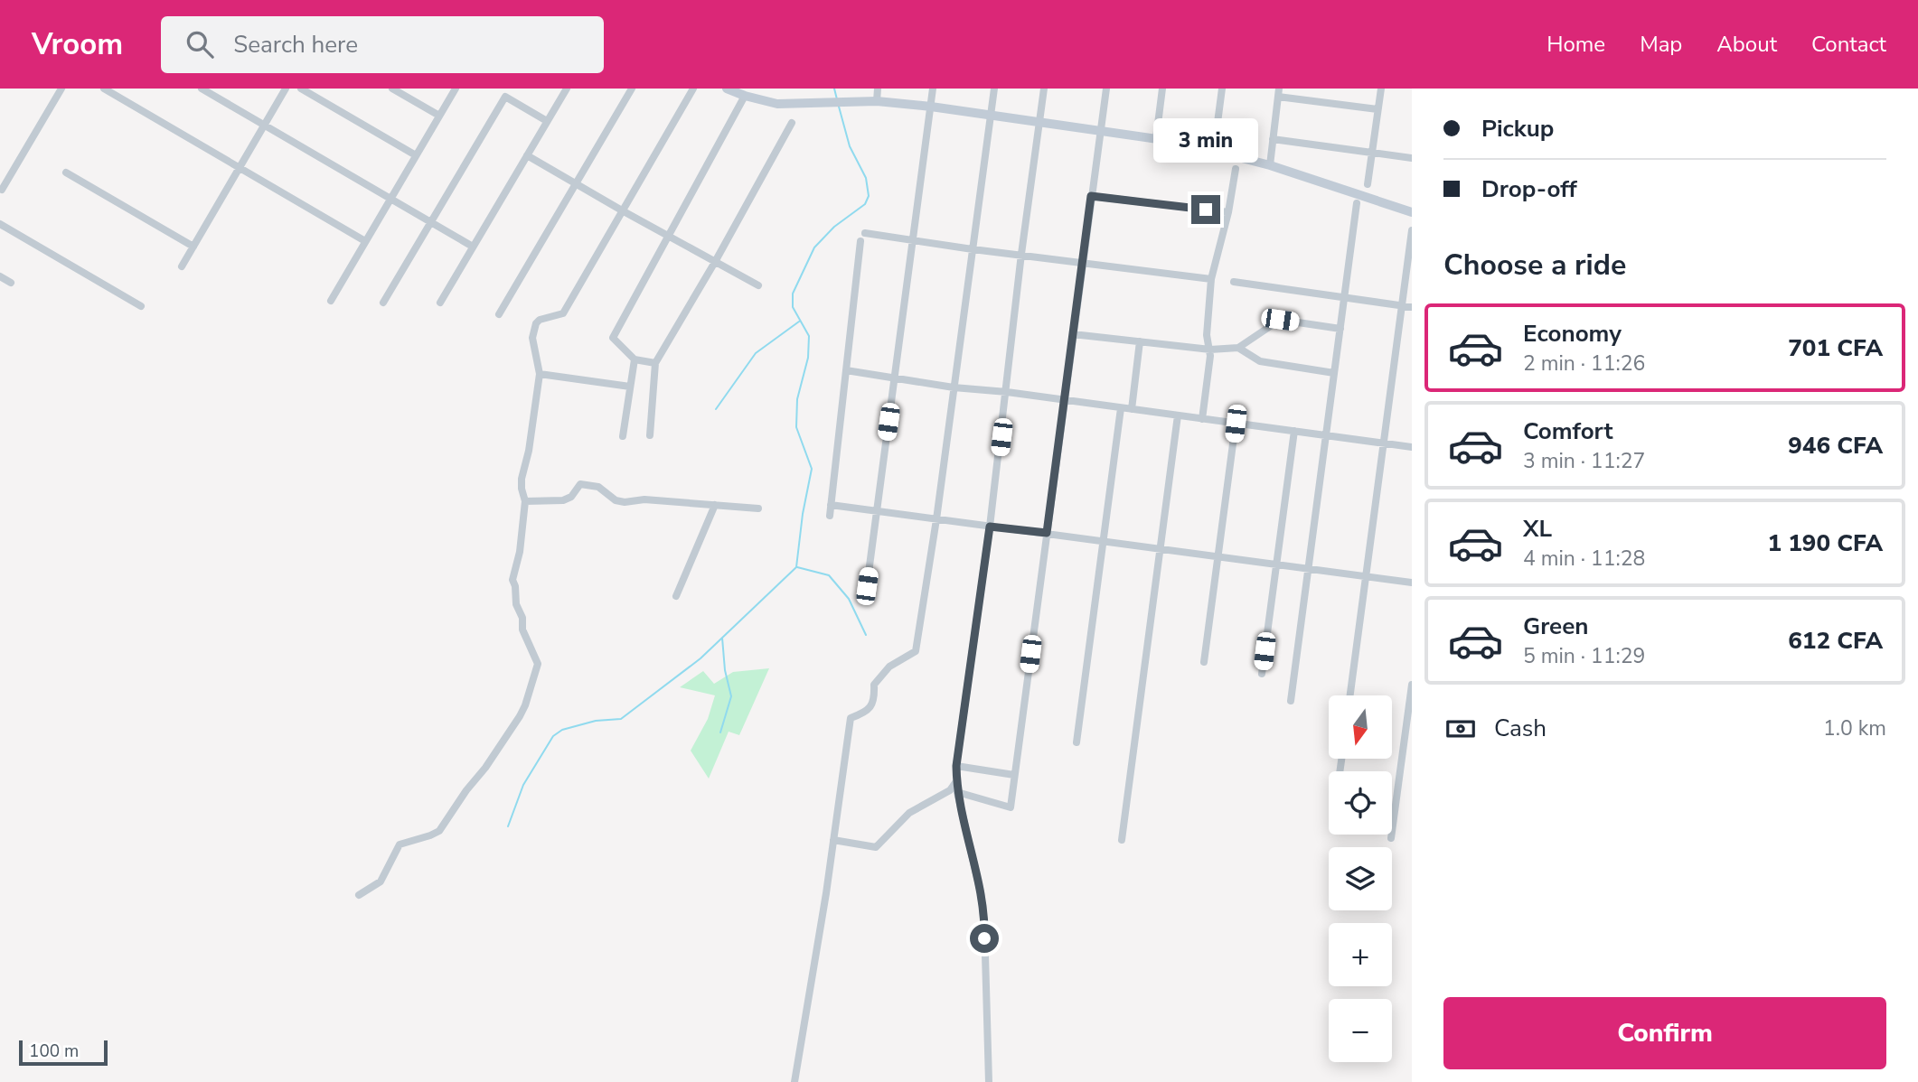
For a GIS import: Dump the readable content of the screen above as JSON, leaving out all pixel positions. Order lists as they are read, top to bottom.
{
  "scale_bar": "100 m",
  "north": "bottom",
  "page": {
    "header": "Vroom",
    "search": "Search here",
    "nav": [
      "Home",
      "Map",
      "About",
      "Contact"
    ],
    "banner": ["Pickup", "Drop-off"],
    "bubble": "3 min",
    "heading": "Choose a ride",
    "list": [
      {
        "name": "Economy",
        "note": "2 min · 11:26",
        "value": "701 CFA"
      },
      {
        "name": "Comfort",
        "note": "3 min · 11:27",
        "value": "946 CFA"
      },
      {
        "name": "XL",
        "note": "4 min · 11:28",
        "value": "1 190 CFA"
      },
      {
        "name": "Green",
        "note": "5 min · 11:29",
        "value": "612 CFA"
      }
    ],
    "pay": ["Cash", "1.0 km"],
    "map_buttons": ["+", "−"],
    "buttons": "Confirm",
    "scale": "100 m"
  }
}
